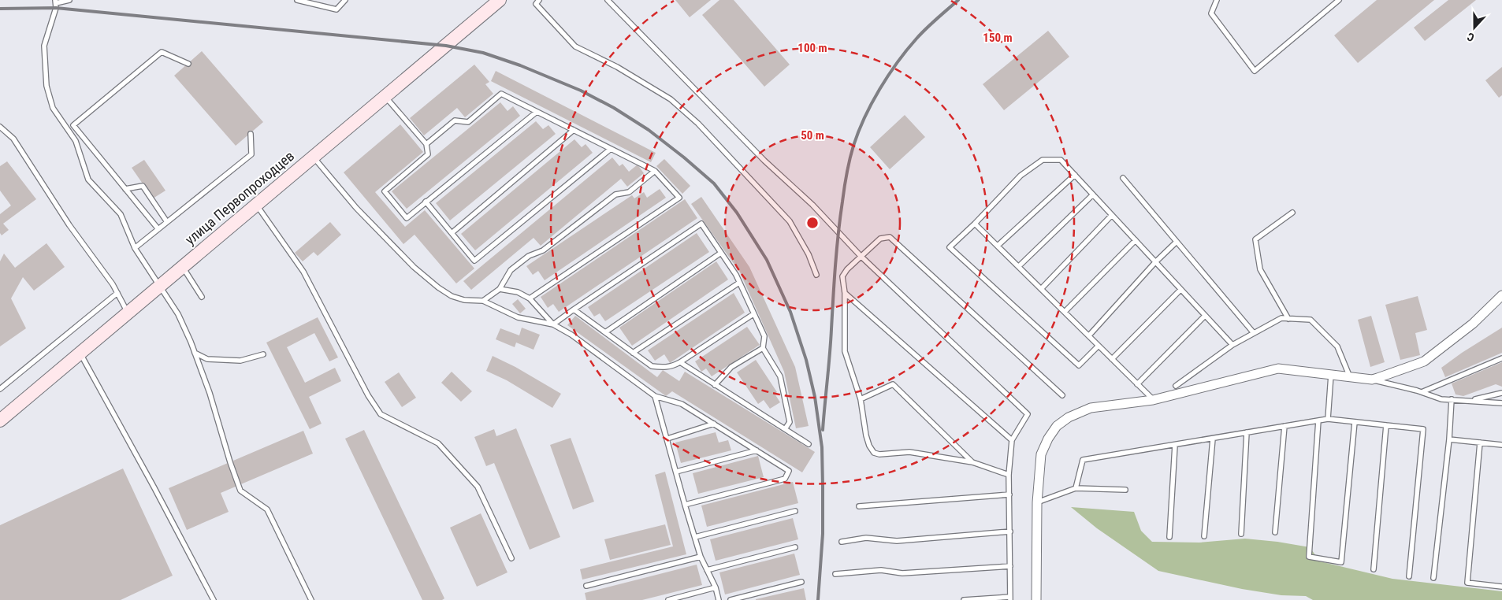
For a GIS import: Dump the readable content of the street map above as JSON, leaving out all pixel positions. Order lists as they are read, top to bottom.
{
  "streets": {
    "street": ["улица Первопроходцев"]
  },
  "north": "bottom",
  "rings": ["150 m", "100 m", "50 m"]
}
